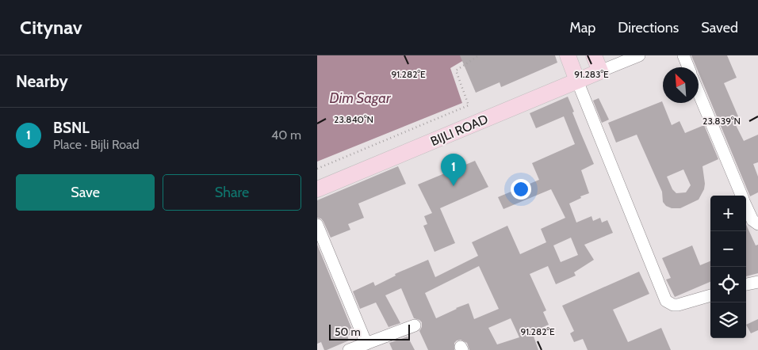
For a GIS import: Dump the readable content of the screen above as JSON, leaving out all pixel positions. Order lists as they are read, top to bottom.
{
  "streets": {
    "main road": ["BIJLI ROAD"]
  },
  "water": ["Dim Sagar"],
  "scale_bar": "50 m",
  "north": "top left",
  "page": {
    "header": "Citynav",
    "nav": ["Map", "Directions", "Saved"],
    "heading": "Nearby",
    "list": [
      {
        "mark": "1",
        "name": "BSNL",
        "note": "Place · Bijli Road",
        "value": "40 m"
      }
    ],
    "pins": "1",
    "buttons": ["Save", "Share"],
    "map_buttons": ["+", "−"],
    "scale": "50 m"
  },
  "coordinates": [
    "91.282°E",
    "91.283°E",
    "23.840°N",
    "23.839°N"
  ]
}
